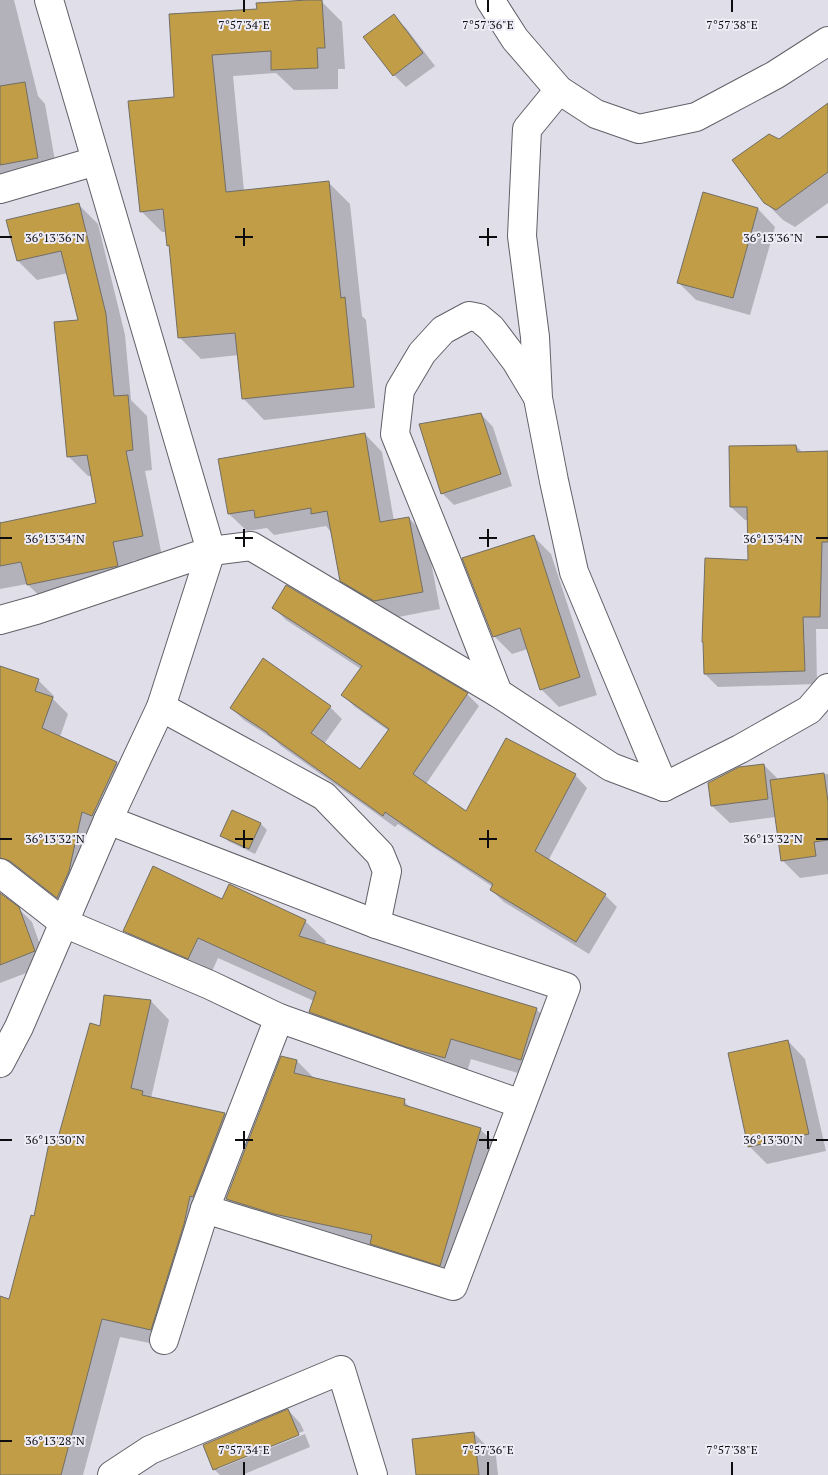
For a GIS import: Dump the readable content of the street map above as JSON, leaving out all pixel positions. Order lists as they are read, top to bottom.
{
  "coordinates": [
    "7°57'34\"E",
    "7°57'36\"E",
    "7°57'38\"E",
    "36°13'36\"N",
    "36°13'34\"N",
    "36°13'32\"N",
    "36°13'30\"N",
    "36°13'28\"N"
  ]
}
